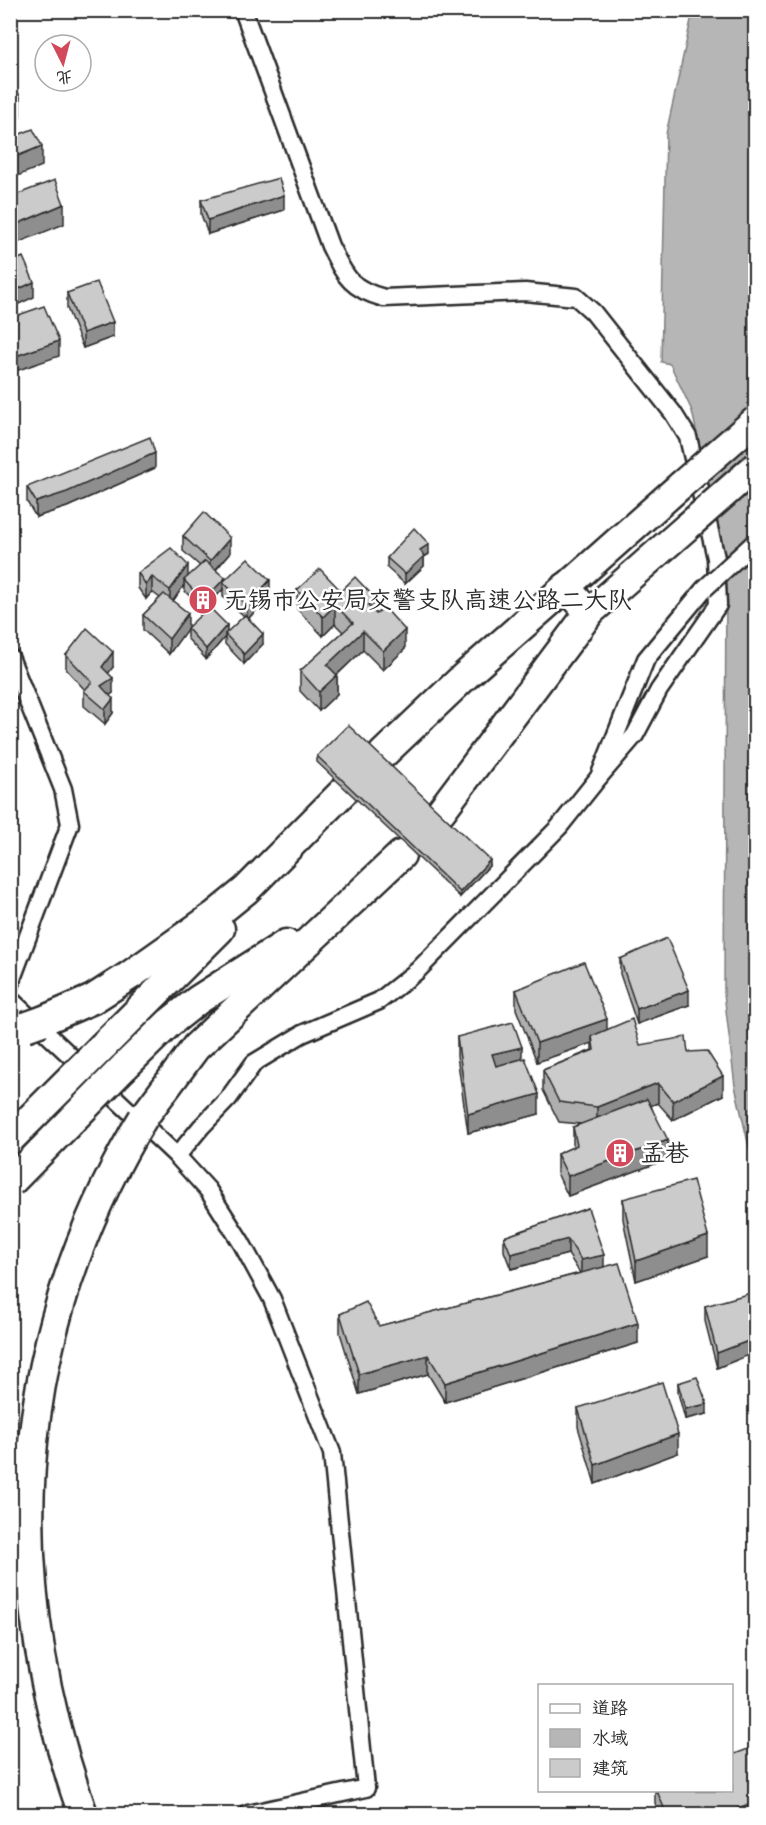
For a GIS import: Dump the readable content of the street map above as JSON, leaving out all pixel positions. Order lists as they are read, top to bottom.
{
  "places": {
    "building": ["无锡市公安局交警支队高速公路二大队", "孟巷"]
  },
  "legend": ["道路", "水域", "建筑"],
  "north": "bottom"
}
